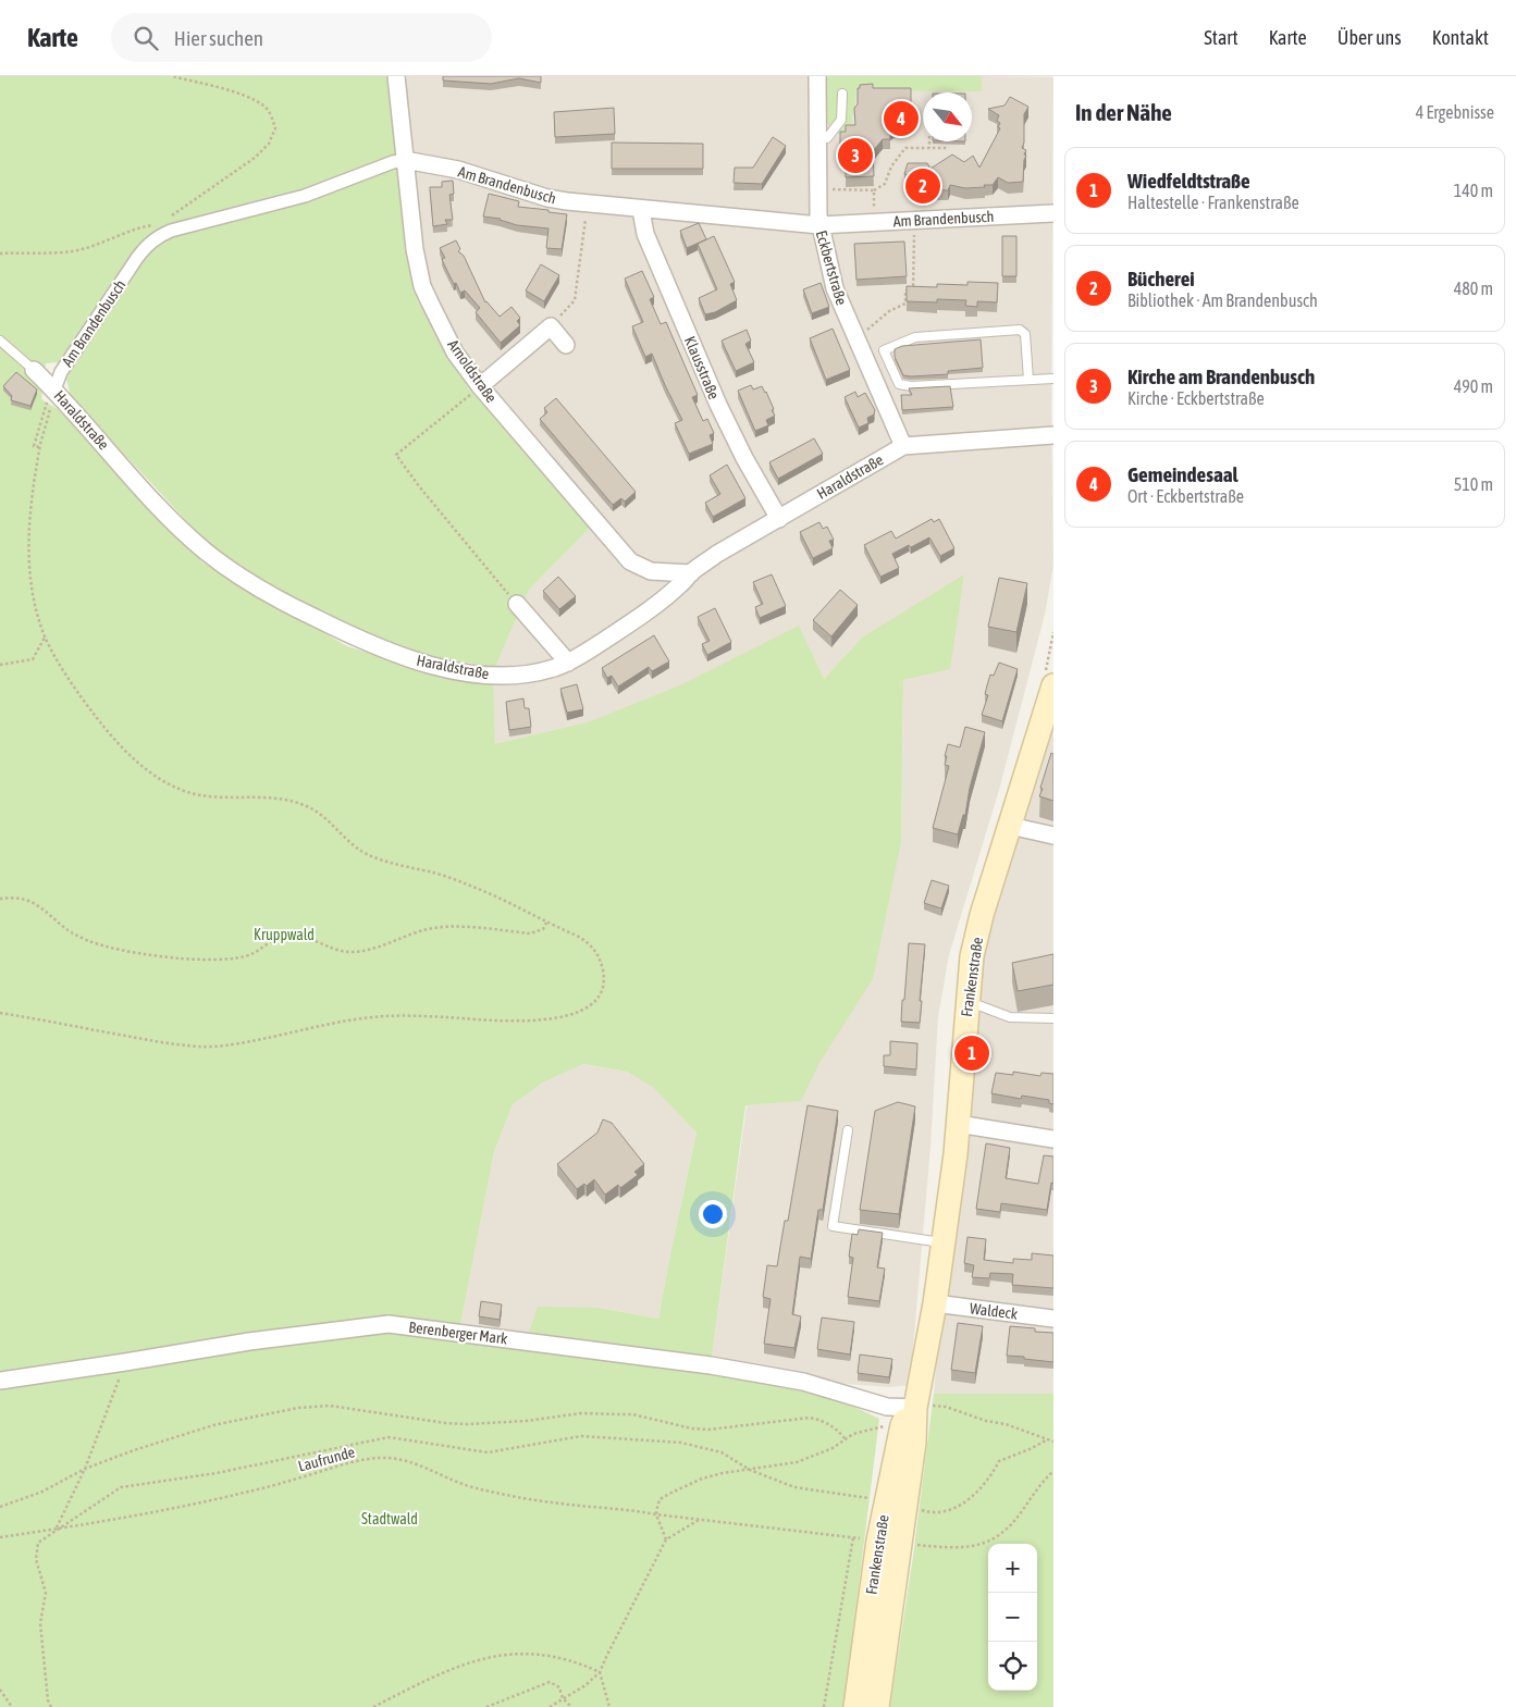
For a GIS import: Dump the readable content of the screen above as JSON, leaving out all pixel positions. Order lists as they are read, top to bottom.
{
  "streets": {
    "main road": ["Frankenstraße"],
    "street": [
      "Am Brandenbusch",
      "Eckbertstraße",
      "Klausstraße",
      "Arnoldstraße",
      "Haraldstraße",
      "Waldeck",
      "Berenberger Mark"
    ],
    "path": ["Laufrunde"]
  },
  "crossings": [
    ["Am Brandenbusch", "Eckbertstraße"],
    ["Am Brandenbusch", "Klausstraße"],
    ["Am Brandenbusch", "Arnoldstraße"],
    ["Am Brandenbusch", "Haraldstraße"],
    ["Eckbertstraße", "Haraldstraße"],
    ["Klausstraße", "Haraldstraße"],
    ["Arnoldstraße", "Haraldstraße"],
    ["Frankenstraße", "Waldeck"],
    ["Frankenstraße", "Berenberger Mark"],
    ["Frankenstraße", "Laufrunde"]
  ],
  "parks": ["Kruppwald", "Stadtwald"],
  "north": "bottom right",
  "page": {
    "header": "Karte",
    "search": "Hier suchen",
    "nav": [
      "Start",
      "Karte",
      "Über uns",
      "Kontakt"
    ],
    "heading": ["In der Nähe", "4 Ergebnisse"],
    "pins": [
      "4",
      "3",
      "2",
      "1"
    ],
    "list": [
      {
        "mark": "1",
        "name": "Wiedfeldtstraße",
        "note": "Haltestelle · Frankenstraße",
        "value": "140 m"
      },
      {
        "mark": "2",
        "name": "Bücherei",
        "note": "Bibliothek · Am Brandenbusch",
        "value": "480 m"
      },
      {
        "mark": "3",
        "name": "Kirche am Brandenbusch",
        "note": "Kirche · Eckbertstraße",
        "value": "490 m"
      },
      {
        "mark": "4",
        "name": "Gemeindesaal",
        "note": "Ort · Eckbertstraße",
        "value": "510 m"
      }
    ],
    "map_buttons": ["+", "−"]
  }
}
